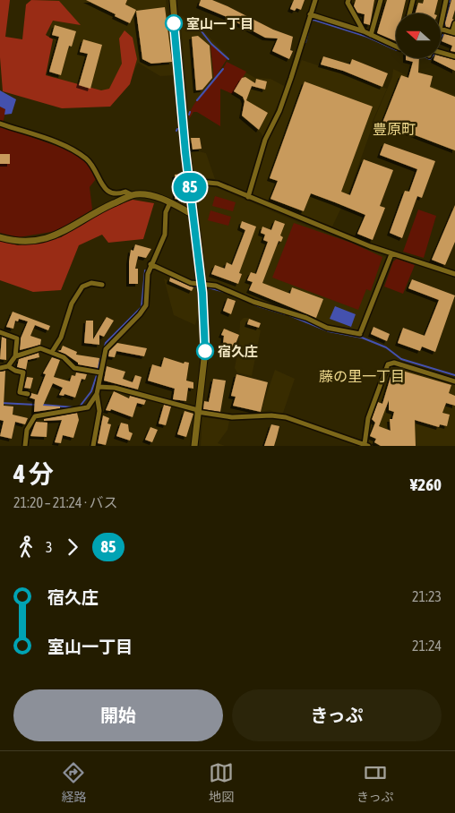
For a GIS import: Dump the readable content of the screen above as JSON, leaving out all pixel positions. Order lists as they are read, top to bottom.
{
  "districts": ["豊原町", "藤の里一丁目"],
  "places": ["室山一丁目", "宿久庄"],
  "lines": ["bus line 85"],
  "north": "left",
  "page": {
    "on_map": "85",
    "heading": ["4 分", "21:20 – 21:24 · バス", "¥260"],
    "legs": ["3", "85"],
    "list": [
      {
        "name": "宿久庄",
        "value": "21:23"
      },
      {
        "name": "室山一丁目",
        "value": "21:24"
      }
    ],
    "buttons": ["開始", "きっぷ"],
    "tabs": ["経路", "地図", "きっぷ"]
  }
}
